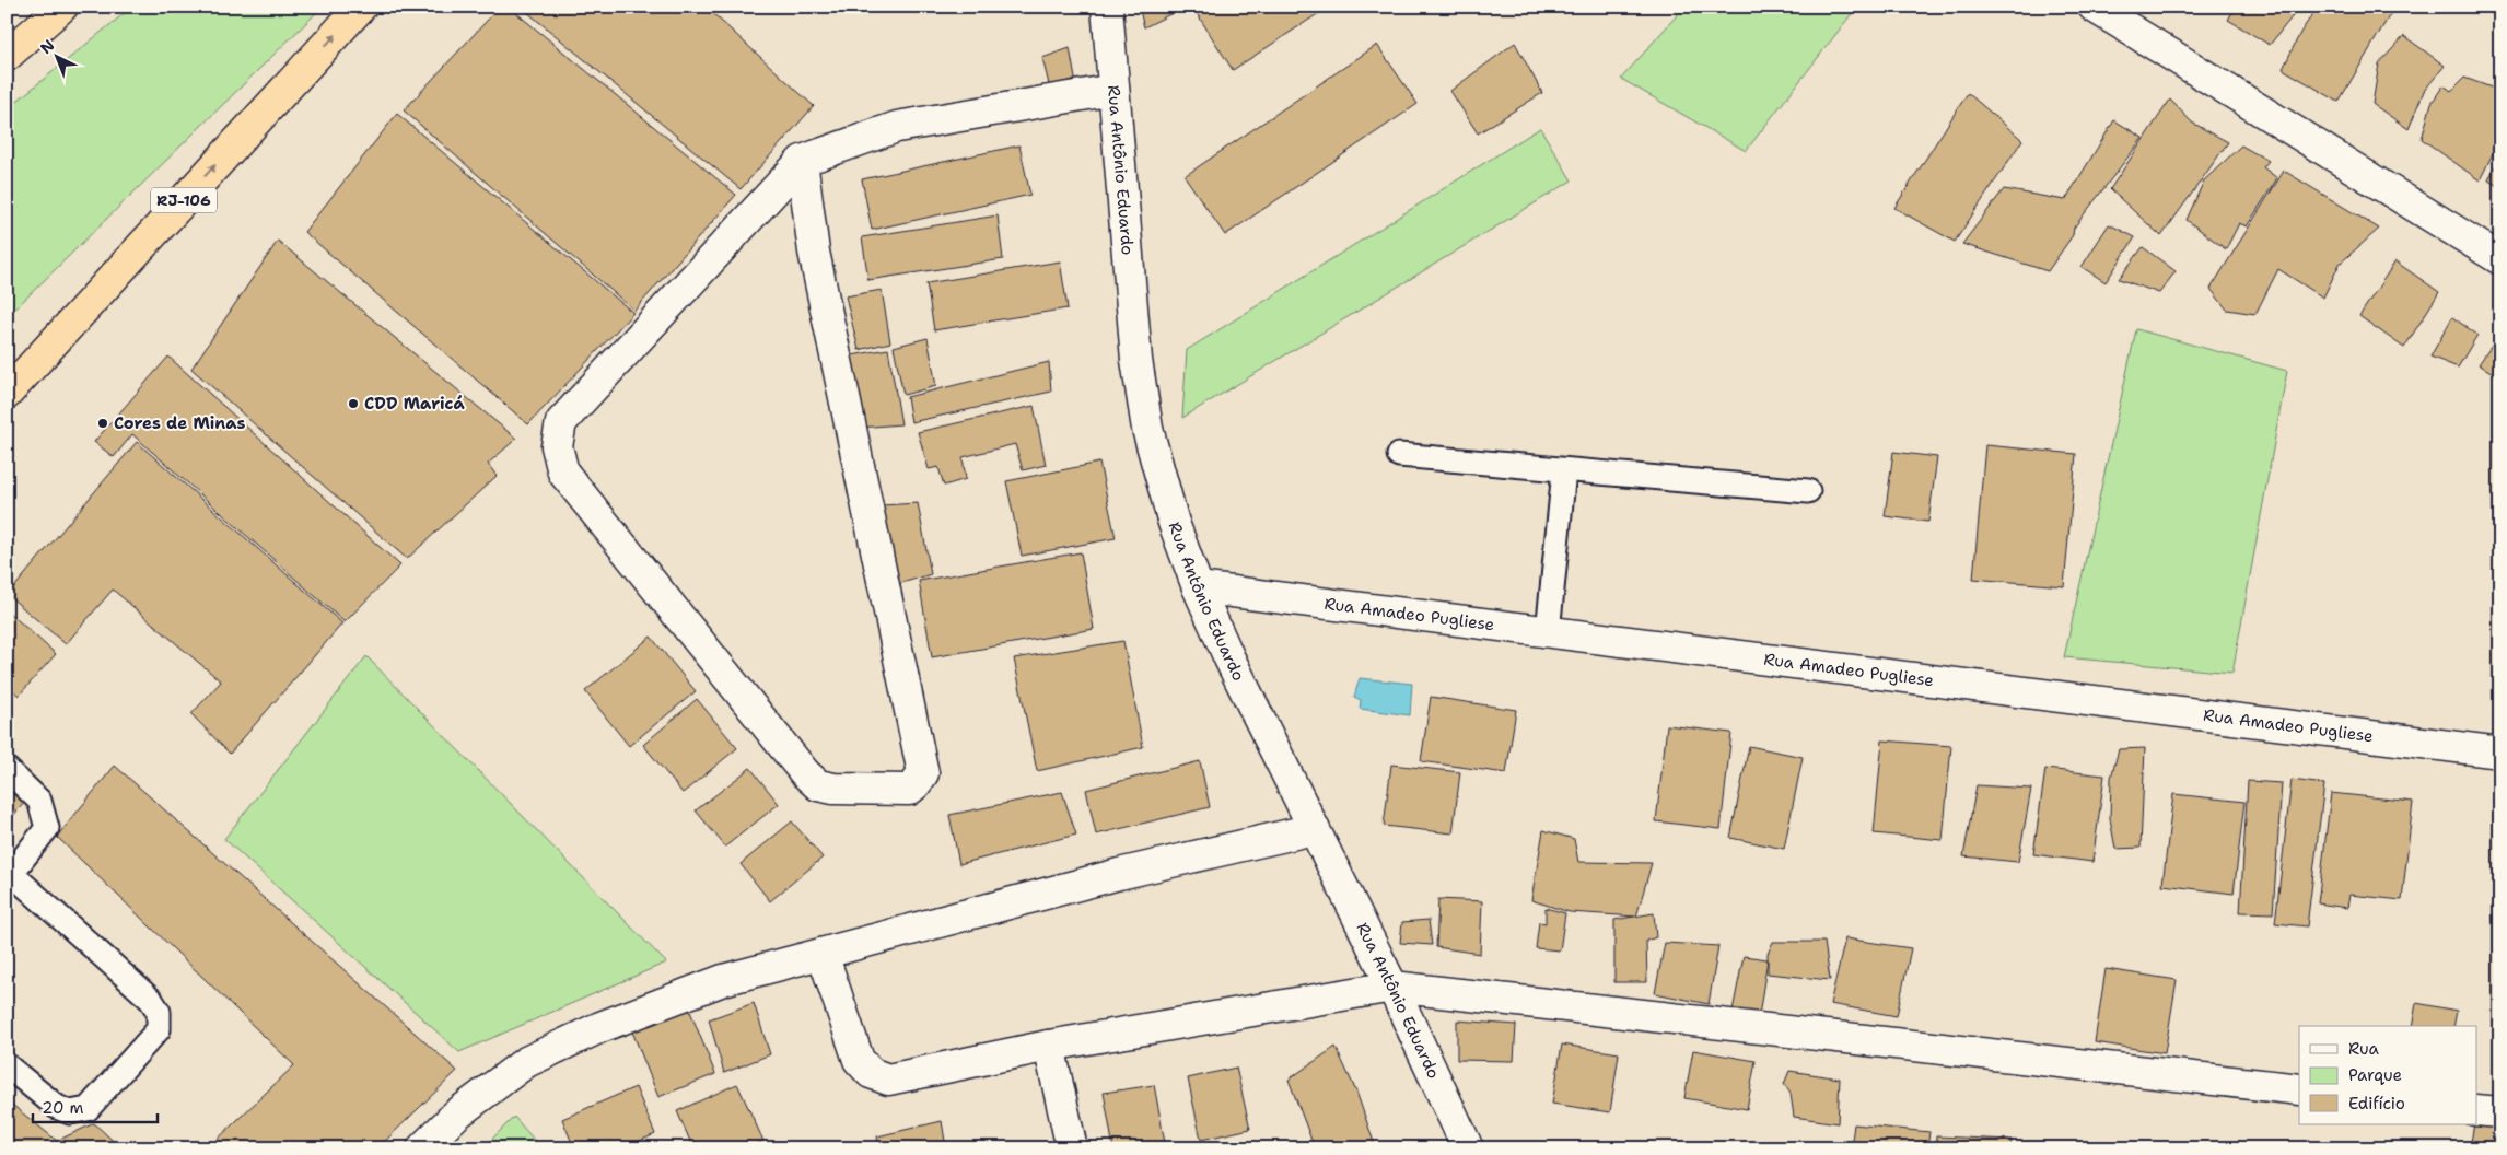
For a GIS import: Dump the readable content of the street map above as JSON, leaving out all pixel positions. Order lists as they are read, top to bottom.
{
  "streets": {
    "highway": ["RJ-106"],
    "street": ["Rua Antônio Eduardo", "Rua Amadeo Pugliese"]
  },
  "crossings": [
    ["Rua Antônio Eduardo", "Rua Amadeo Pugliese"]
  ],
  "places": ["CDD Maricá", "Cores de Minas"],
  "legend": ["Rua", "Parque", "Edifício"],
  "scale_bar": "20 m",
  "north": "top left"
}
